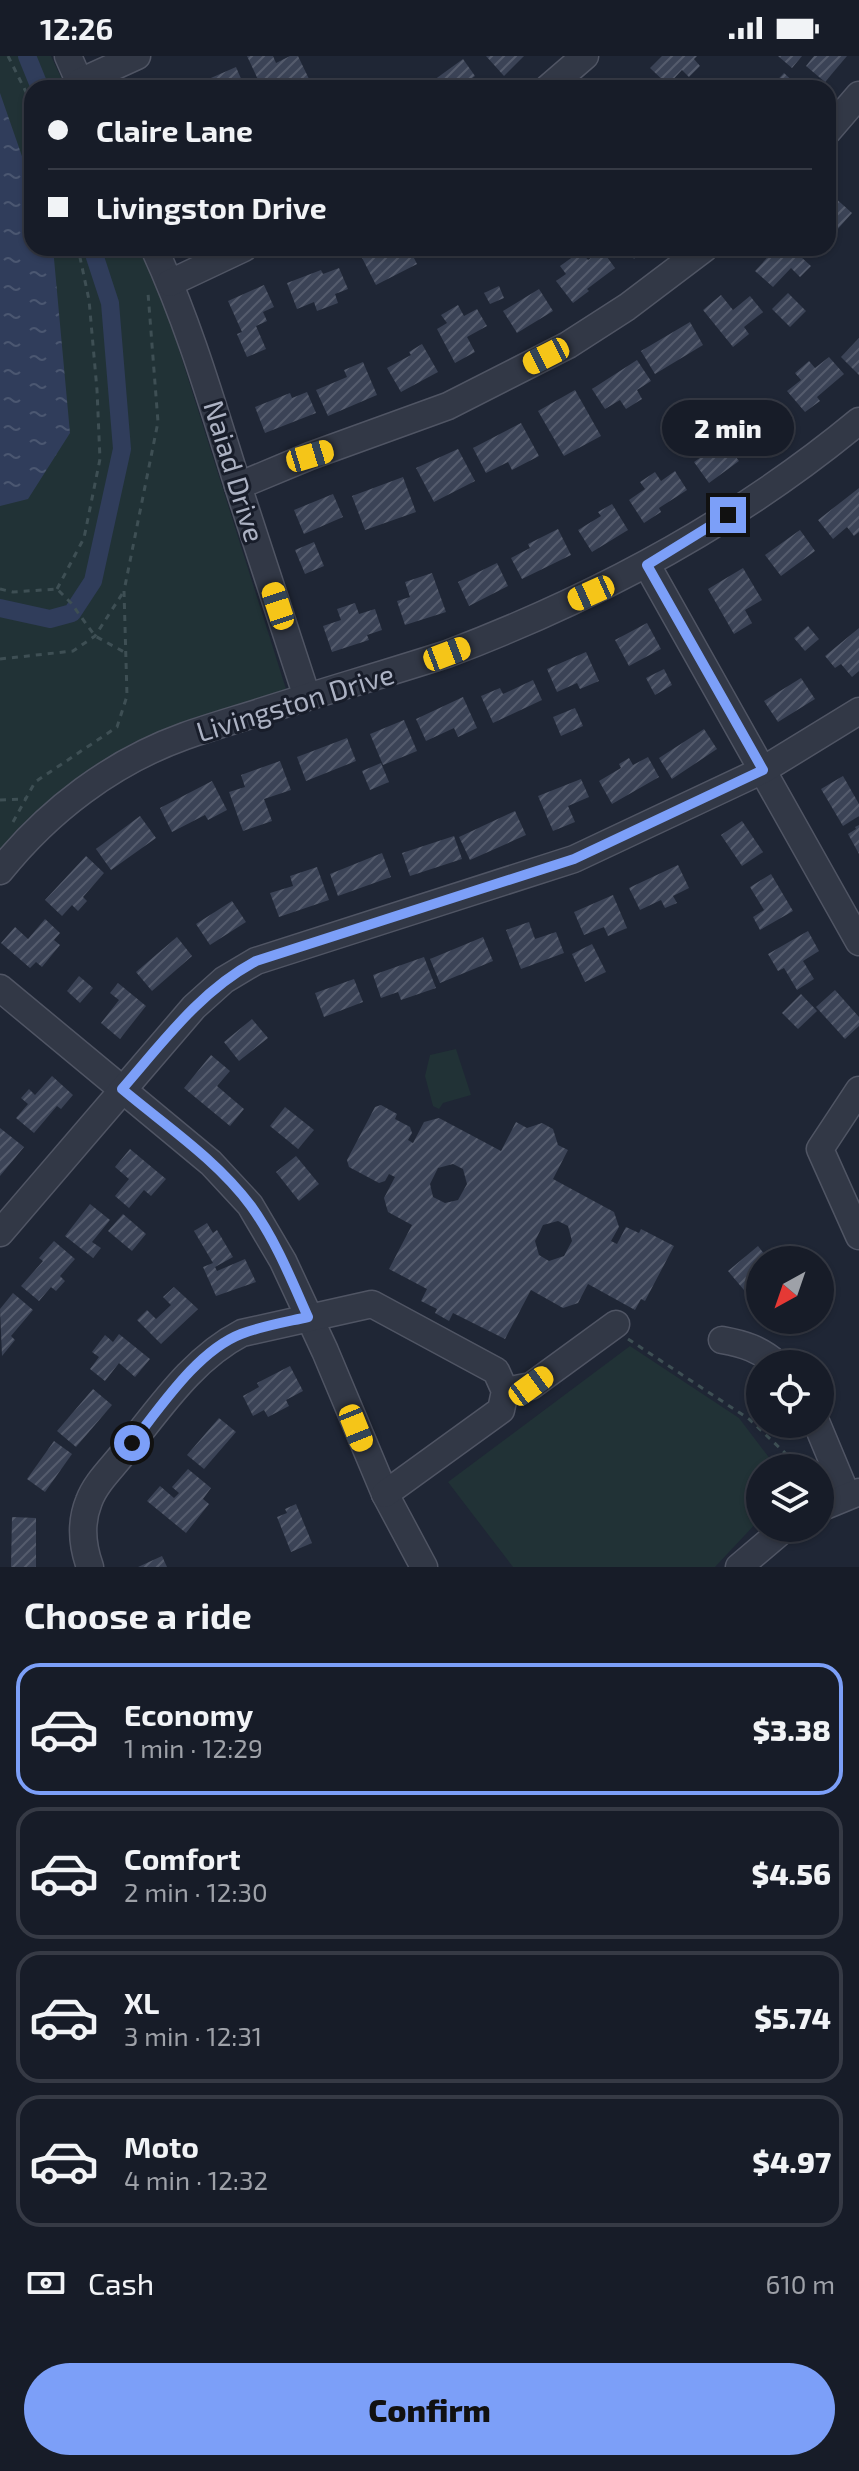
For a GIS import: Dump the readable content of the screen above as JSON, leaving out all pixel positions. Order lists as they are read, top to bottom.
{
  "streets": {
    "street": ["Naiad Drive", "Livingston Drive"]
  },
  "crossings": [
    ["Naiad Drive", "Livingston Drive"]
  ],
  "north": "bottom left",
  "page": {
    "status": "12:26",
    "banner": ["Claire Lane", "Livingston Drive"],
    "bubble": "2 min",
    "heading": "Choose a ride",
    "list": [
      {
        "name": "Economy",
        "note": "1 min · 12:29",
        "value": "$3.38"
      },
      {
        "name": "Comfort",
        "note": "2 min · 12:30",
        "value": "$4.56"
      },
      {
        "name": "XL",
        "note": "3 min · 12:31",
        "value": "$5.74"
      },
      {
        "name": "Moto",
        "note": "4 min · 12:32",
        "value": "$4.97"
      }
    ],
    "pay": ["Cash", "610 m"],
    "buttons": "Confirm"
  }
}
